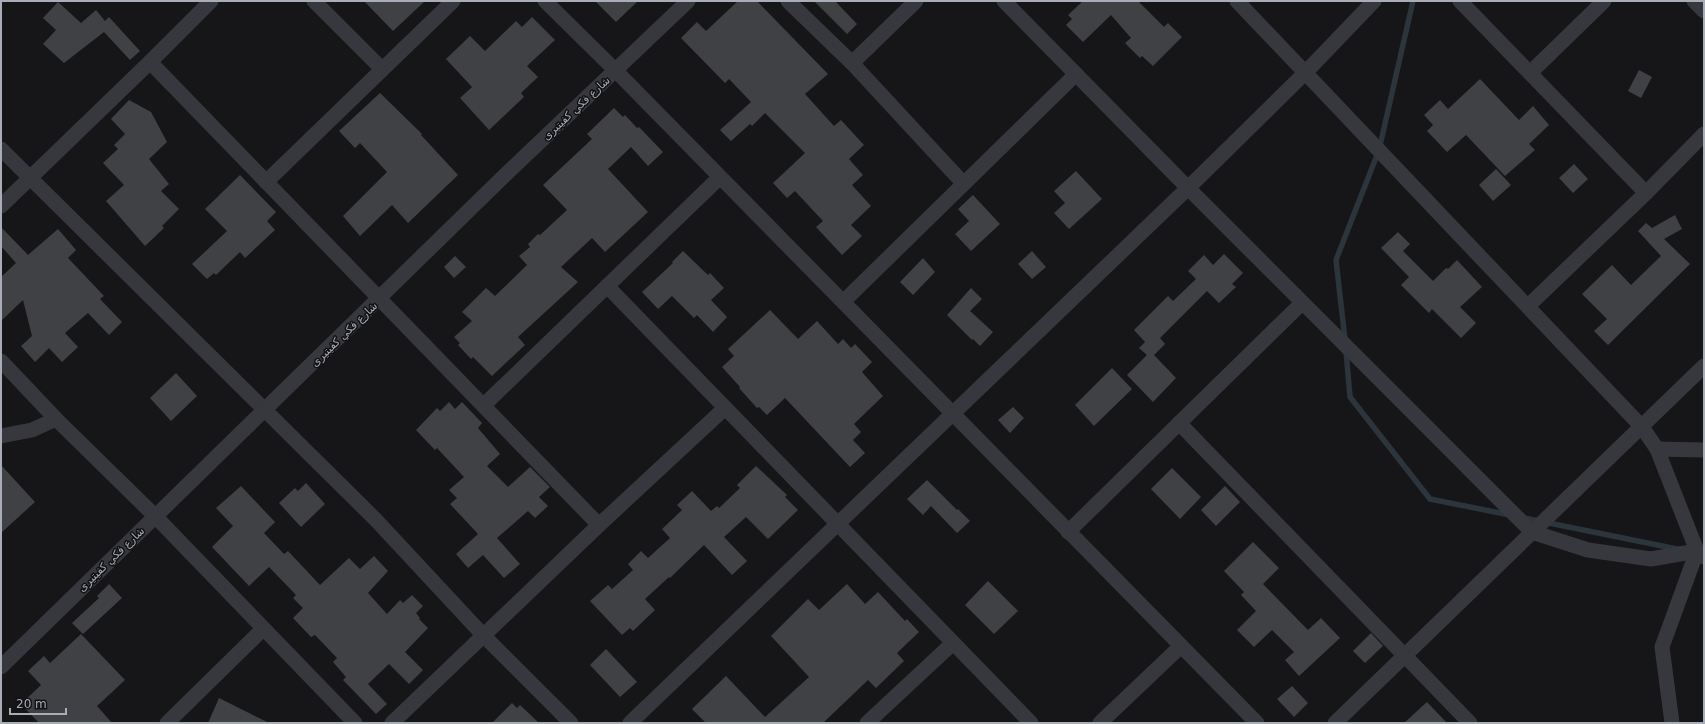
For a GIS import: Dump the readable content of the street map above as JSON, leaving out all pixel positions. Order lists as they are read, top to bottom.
{
  "streets": {
    "street": ["شارع فكي كفيتيرى"]
  },
  "scale_bar": "20 m"
}
